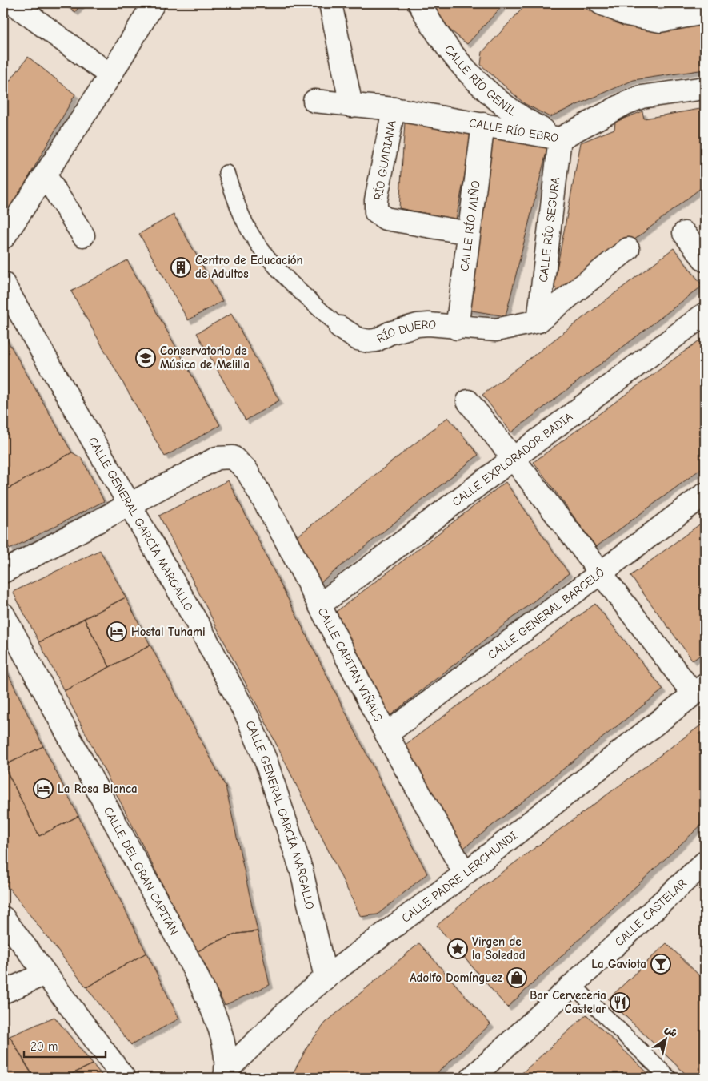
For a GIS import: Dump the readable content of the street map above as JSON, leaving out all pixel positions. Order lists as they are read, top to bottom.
{
  "streets": {
    "street": [
      "CALLE RÍO GENIL",
      "CALLE RÍO EBRO",
      "RÍO GUADIANA",
      "CALLE RÍO MIÑO",
      "CALLE RÍO SEGURA",
      "RÍO DUERO",
      "CALLE EXPLORADOR BADIA",
      "CALLE GENERAL GARCÍA MARGALLO",
      "CALLE GENERAL BARCELÓ",
      "CALLE CAPITAN VIÑALS",
      "CALLE DEL GRAN CAPITÁN",
      "CALLE PADRE LERCHUNDI",
      "CALLE CASTELAR"
    ]
  },
  "crossings": [
    ["CALLE RÍO GENIL", "CALLE RÍO EBRO"],
    ["CALLE RÍO GENIL", "CALLE RÍO SEGURA"],
    ["CALLE RÍO EBRO", "RÍO GUADIANA"],
    ["CALLE RÍO EBRO", "CALLE RÍO MIÑO"],
    ["CALLE RÍO EBRO", "CALLE RÍO SEGURA"],
    ["RÍO GUADIANA", "CALLE RÍO MIÑO"],
    ["CALLE RÍO MIÑO", "RÍO DUERO"],
    ["CALLE RÍO SEGURA", "RÍO DUERO"],
    ["CALLE EXPLORADOR BADIA", "CALLE CAPITAN VIÑALS"],
    ["CALLE GENERAL GARCÍA MARGALLO", "CALLE CAPITAN VIÑALS"],
    ["CALLE GENERAL GARCÍA MARGALLO", "CALLE PADRE LERCHUNDI"],
    ["CALLE GENERAL BARCELÓ", "CALLE CAPITAN VIÑALS"],
    ["CALLE CAPITAN VIÑALS", "CALLE PADRE LERCHUNDI"],
    ["CALLE DEL GRAN CAPITÁN", "CALLE PADRE LERCHUNDI"]
  ],
  "places": {
    "building": ["Centro de Educación de Adultos"],
    "school or university": ["Conservatorio de Música de Melilla"],
    "hotel": ["Hostal Tuhami", "La Rosa Blanca"],
    "place": ["Virgen de la Soledad"],
    "bar": ["La Gaviota"],
    "shop": ["Adolfo Domínguez"],
    "restaurant": ["Bar Cerveceria Castelar"]
  },
  "scale_bar": "20 m",
  "north": "top right"
}
